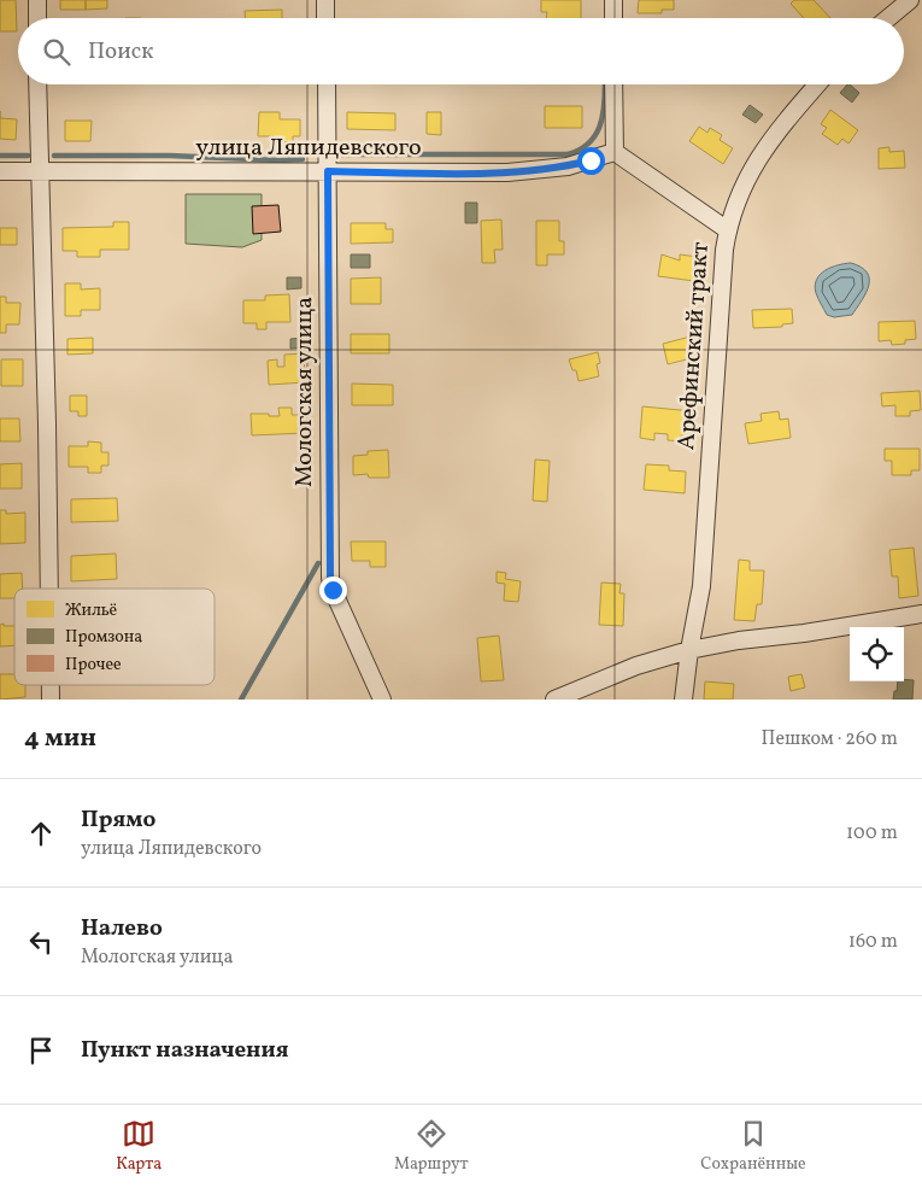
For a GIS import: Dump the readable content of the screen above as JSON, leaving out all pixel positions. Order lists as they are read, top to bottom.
{
  "streets": {
    "street": ["улица Ляпидевского", "Арефинский тракт", "Мологская улица"]
  },
  "crossings": [
    ["улица Ляпидевского", "Мологская улица"]
  ],
  "legend": ["Жильё", "Промзона", "Прочее"],
  "page": {
    "search": "Поиск",
    "heading": ["4 мин", "Пешком · 260 m"],
    "list": [
      ["Прямо", "улица Ляпидевского", "100 m"],
      ["Налево", "Мологская улица", "160 m"],
      "Пункт назначения"
    ],
    "nav": ["Карта", "Маршрут", "Сохранённые"]
  }
}
